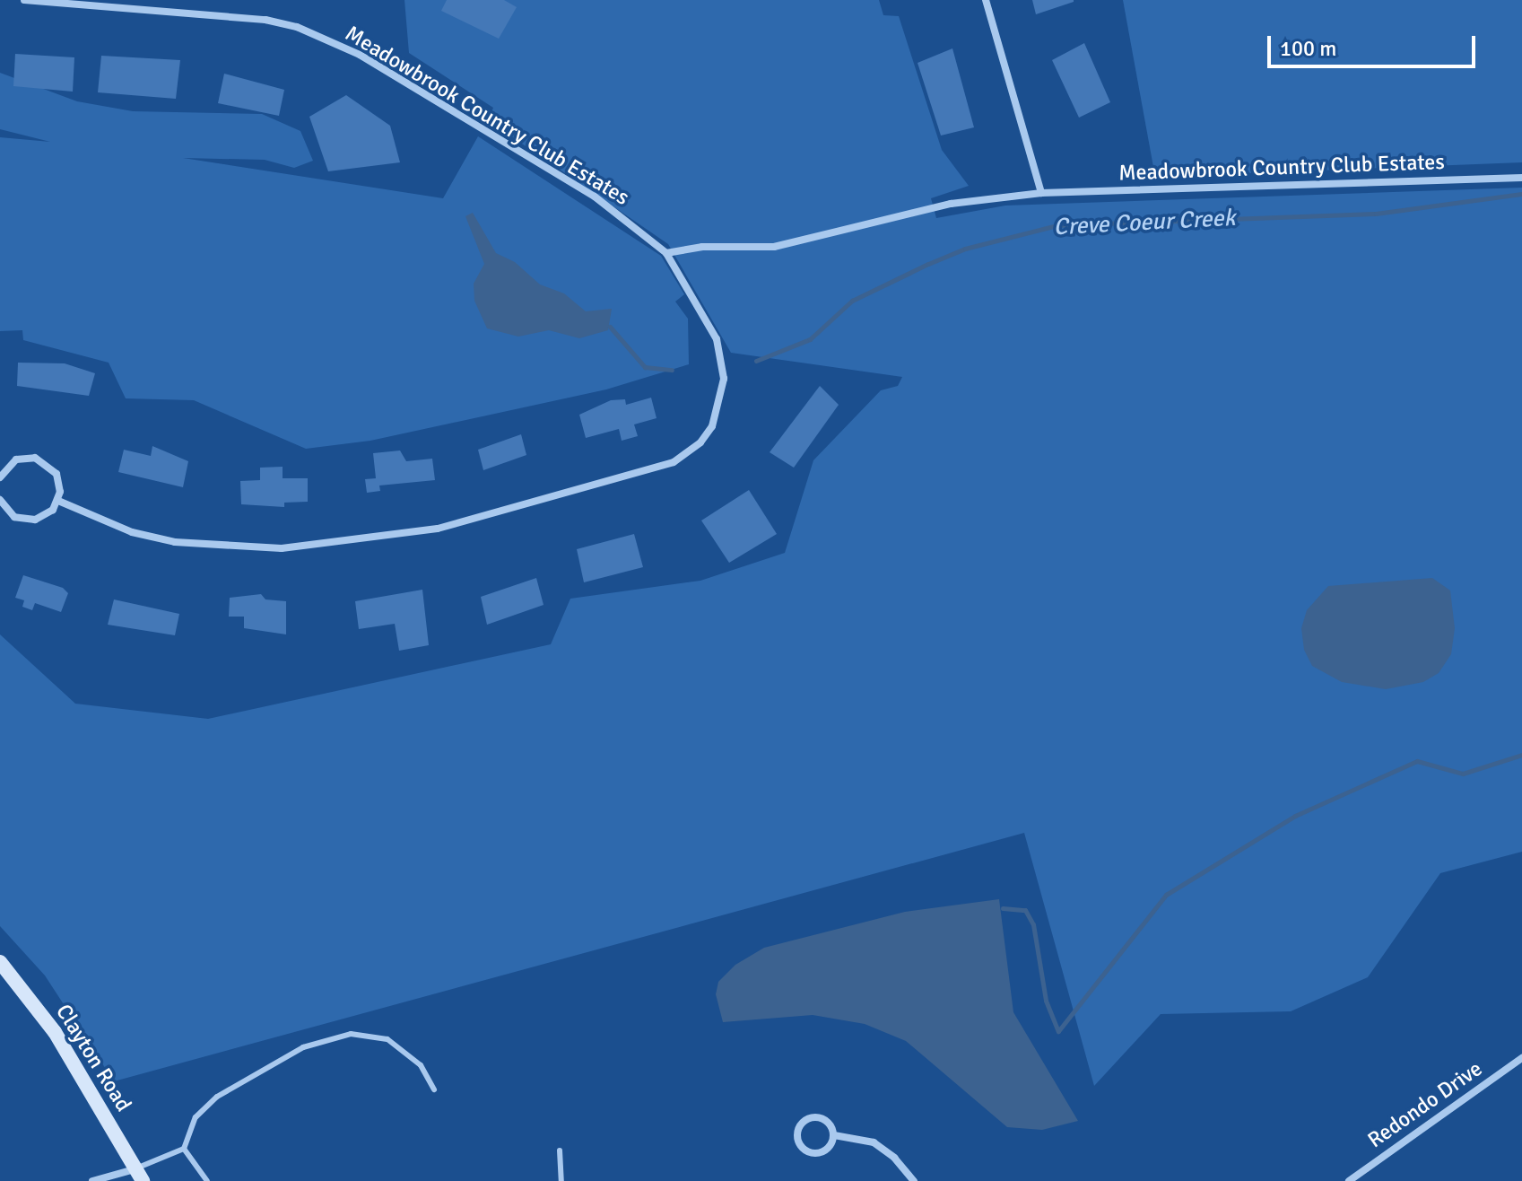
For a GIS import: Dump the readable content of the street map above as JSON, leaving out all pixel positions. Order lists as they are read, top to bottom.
{
  "streets": {
    "main road": ["Clayton Road"],
    "street": ["Meadowbrook Country Club Estates", "Redondo Drive"]
  },
  "water": ["Creve Coeur Creek"],
  "scale_bar": "100 m"
}
